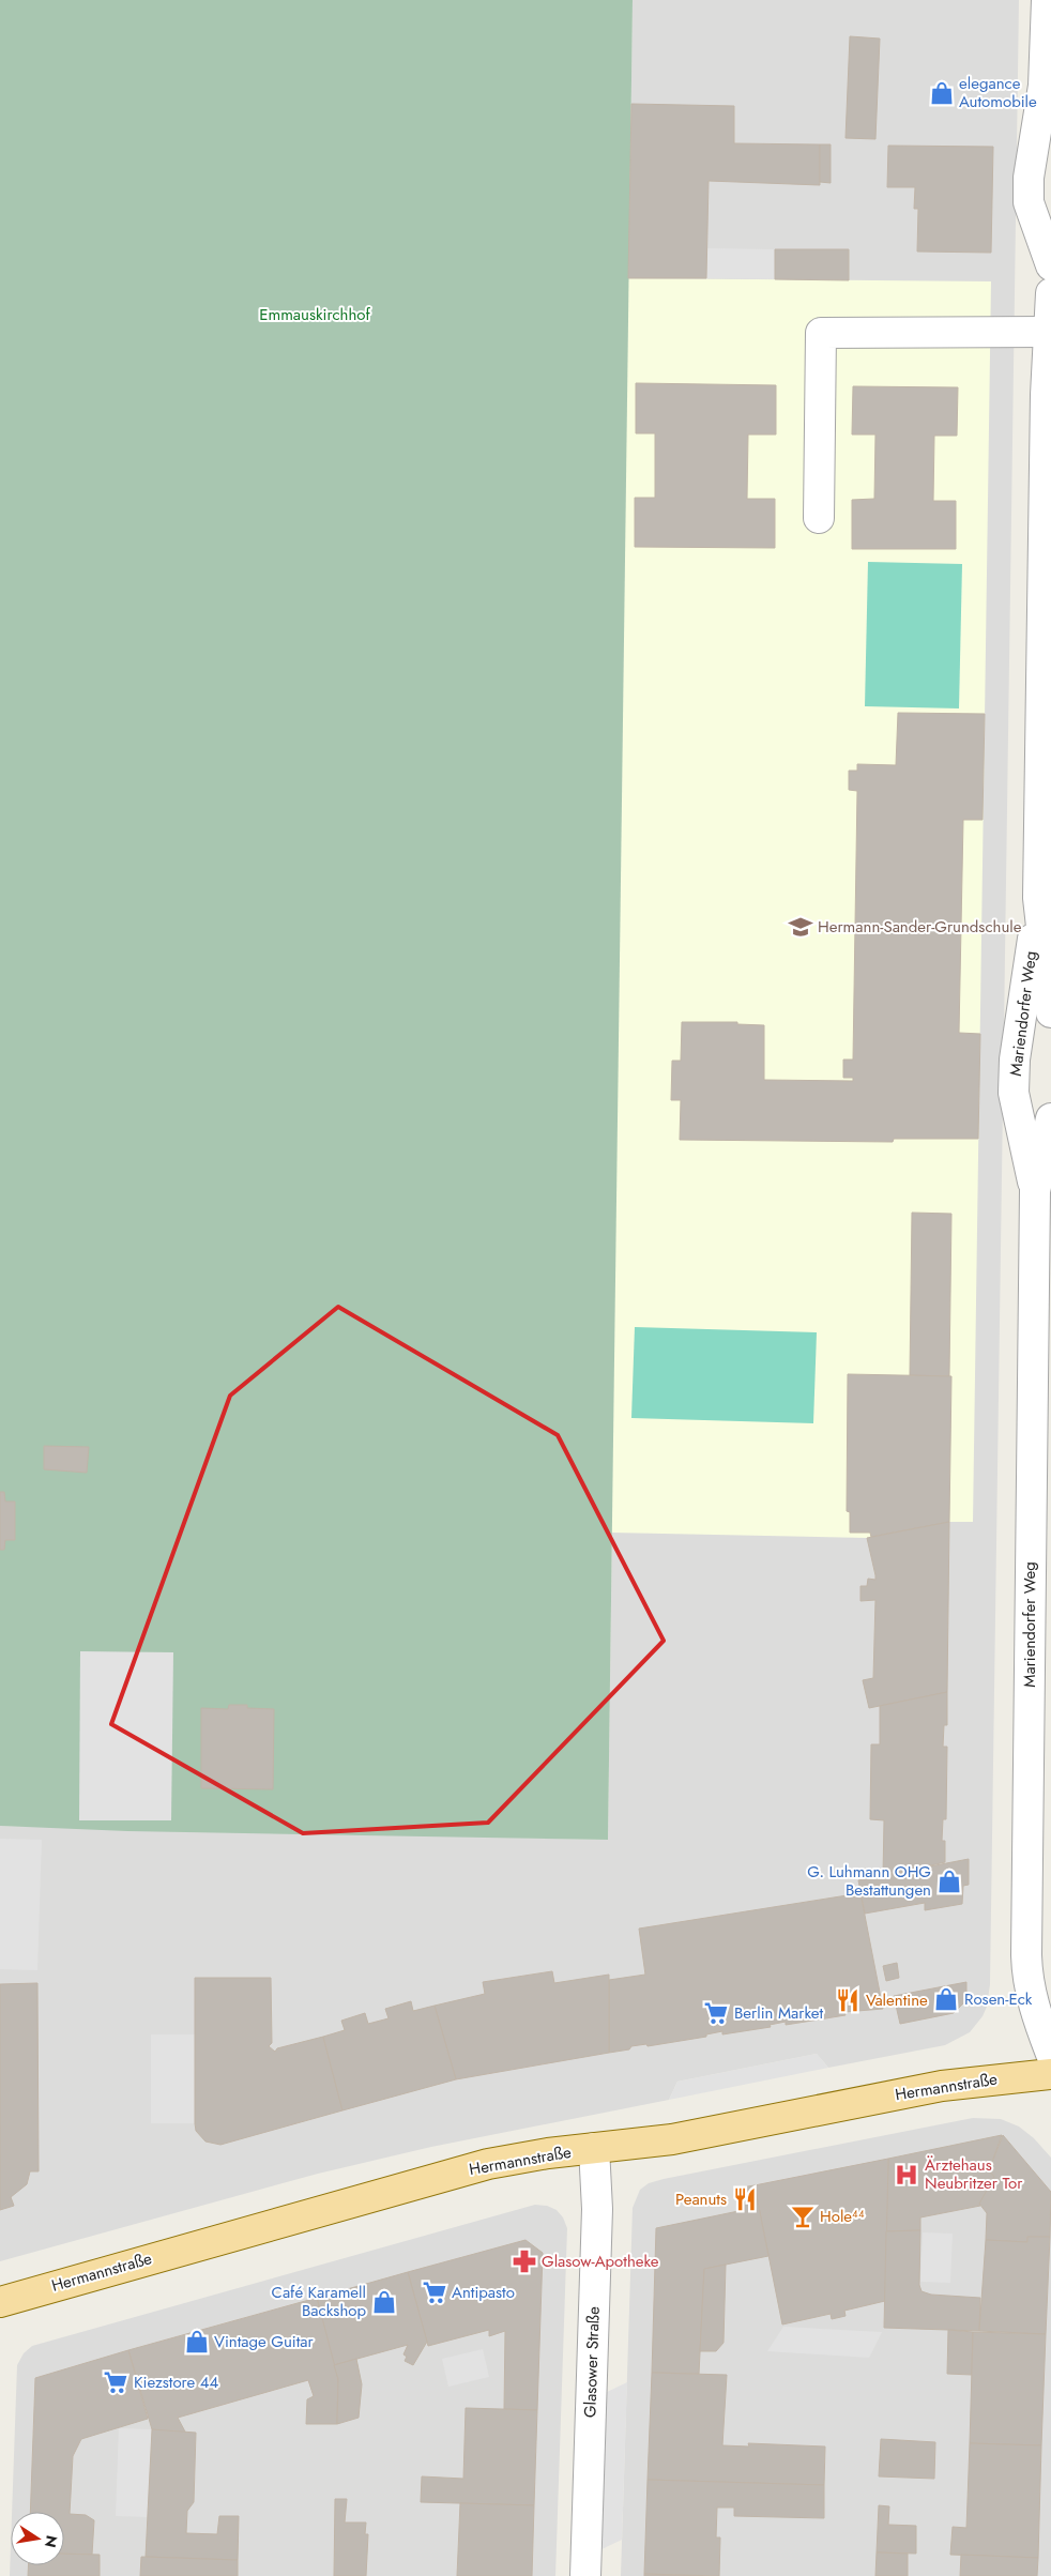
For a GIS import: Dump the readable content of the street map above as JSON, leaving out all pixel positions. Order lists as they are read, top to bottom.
{
  "streets": {
    "main road": ["Hermannstraße"],
    "street": ["Mariendorfer Weg", "Glasower Straße"]
  },
  "crossings": [
    ["Hermannstraße", "Glasower Straße"]
  ],
  "parks": ["Emmauskirchhof"],
  "places": {
    "shop": [
      "elegance Automobile",
      "G. Luhmann OHG Bestattungen",
      "Rosen-Eck",
      "Café Karamell Backshop",
      "Vintage Guitar"
    ],
    "school or university": ["Hermann-Sander-Grundschule"],
    "restaurant": ["Valentine", "Peanuts"],
    "supermarket": ["Berlin Market", "Antipasto", "Kiezstore 44"],
    "hospital": ["Ärztehaus Neubritzer Tor"],
    "bar": ["Hole⁴⁴"],
    "pharmacy": ["Glasow-Apotheke"]
  },
  "north": "right"
}
